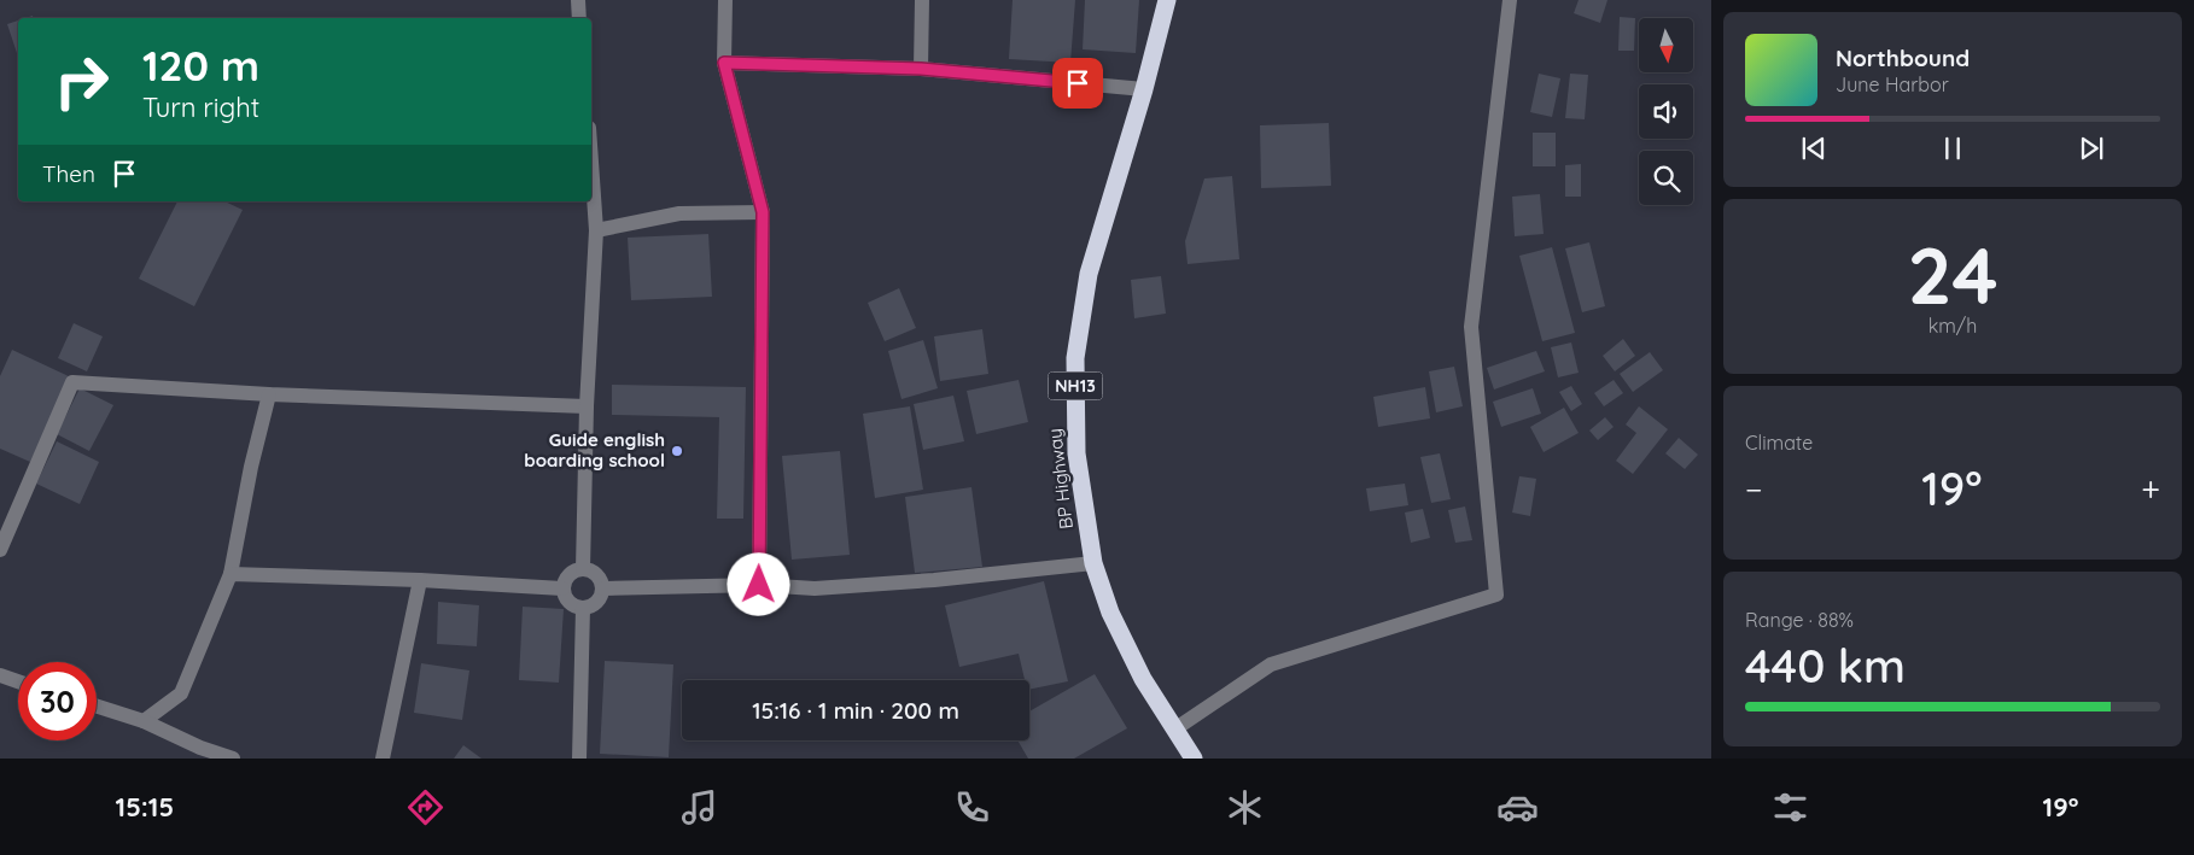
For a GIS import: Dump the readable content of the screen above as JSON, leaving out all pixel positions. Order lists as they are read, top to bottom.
{
  "streets": {
    "highway": ["NH13", "BP Highway"]
  },
  "places": ["Guide english boarding school"],
  "north": "bottom",
  "page": {
    "turn": ["120 m", "Turn right"],
    "song": ["Northbound", "June Harbor"],
    "then": "Then",
    "tile": [
      ["24", "km/h"],
      "Climate",
      ["Range · 88%", "440 km"]
    ],
    "heat": ["−", "19°", "+"],
    "limit": "30",
    "trip": "15:16 · 1 min · 200 m",
    "tabs": ["15:15", "19°"]
  }
}
